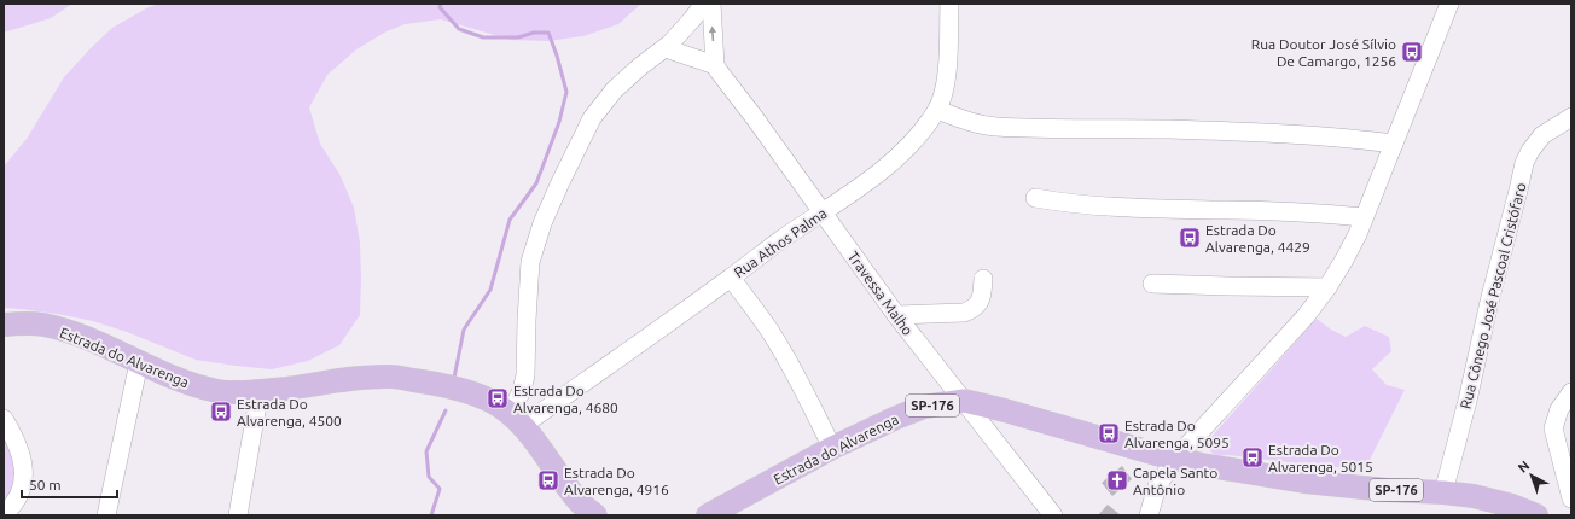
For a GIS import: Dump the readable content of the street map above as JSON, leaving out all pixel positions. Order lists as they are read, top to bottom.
{
  "streets": {
    "main road": ["Estrada do Alvarenga", "SP-176"],
    "street": ["Rua Athos Palma", "Travessa Malho", "Rua Cônego José Pascoal Cristófaro"]
  },
  "crossings": [
    ["Rua Athos Palma", "Travessa Malho"],
    ["Rua Athos Palma", "Estrada do Alvarenga"],
    ["Travessa Malho", "Estrada do Alvarenga"],
    ["Rua Cônego José Pascoal Cristófaro", "Estrada do Alvarenga"]
  ],
  "places": {
    "bus stop": [
      "Rua Doutor José Sílvio De Camargo, 1256",
      "Estrada Do Alvarenga, 4429",
      "Estrada Do Alvarenga, 4680",
      "Estrada Do Alvarenga, 4500",
      "Estrada Do Alvarenga, 5095",
      "Estrada Do Alvarenga, 5015",
      "Estrada Do Alvarenga, 4916"
    ],
    "church": ["Capela Santo Antônio"]
  },
  "scale_bar": "50 m",
  "north": "top left"
}
